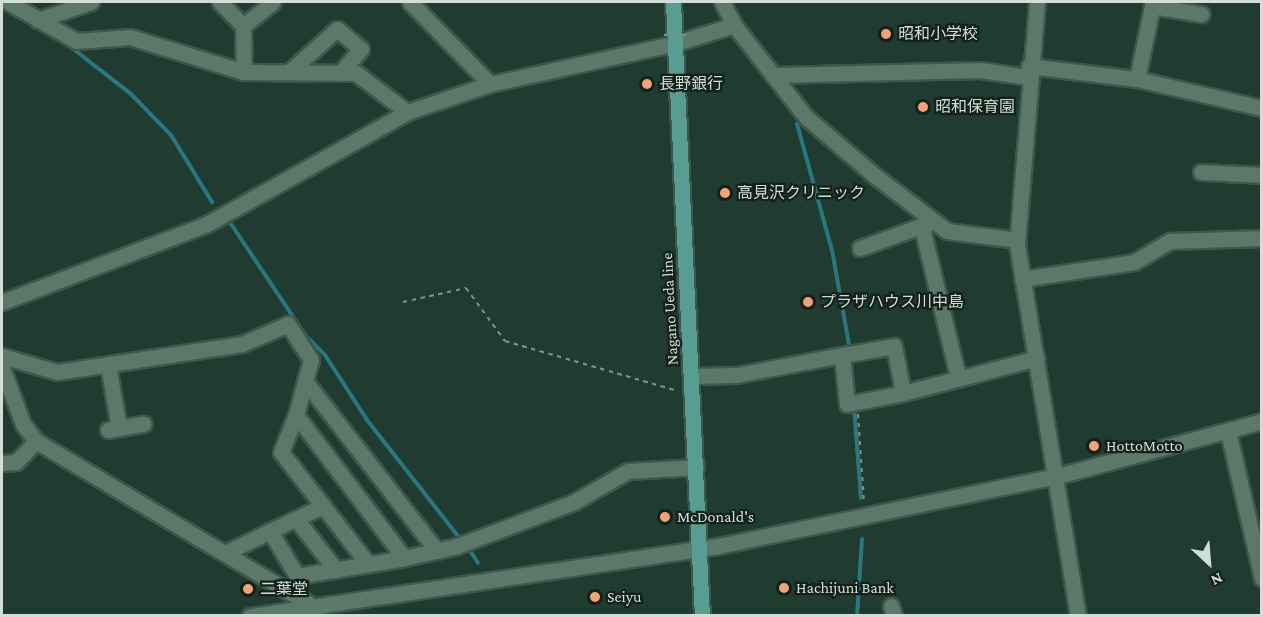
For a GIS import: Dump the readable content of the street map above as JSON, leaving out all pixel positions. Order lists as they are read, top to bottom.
{
  "streets": {
    "main road": ["Nagano Ueda line"]
  },
  "places": [
    "昭和小学校",
    "長野銀行",
    "昭和保育園",
    "高見沢クリニック",
    "プラザハウス川中島",
    "HottoMotto",
    "McDonald's",
    "Hachijuni Bank",
    "二葉堂",
    "Seiyu"
  ],
  "north": "bottom right"
}
